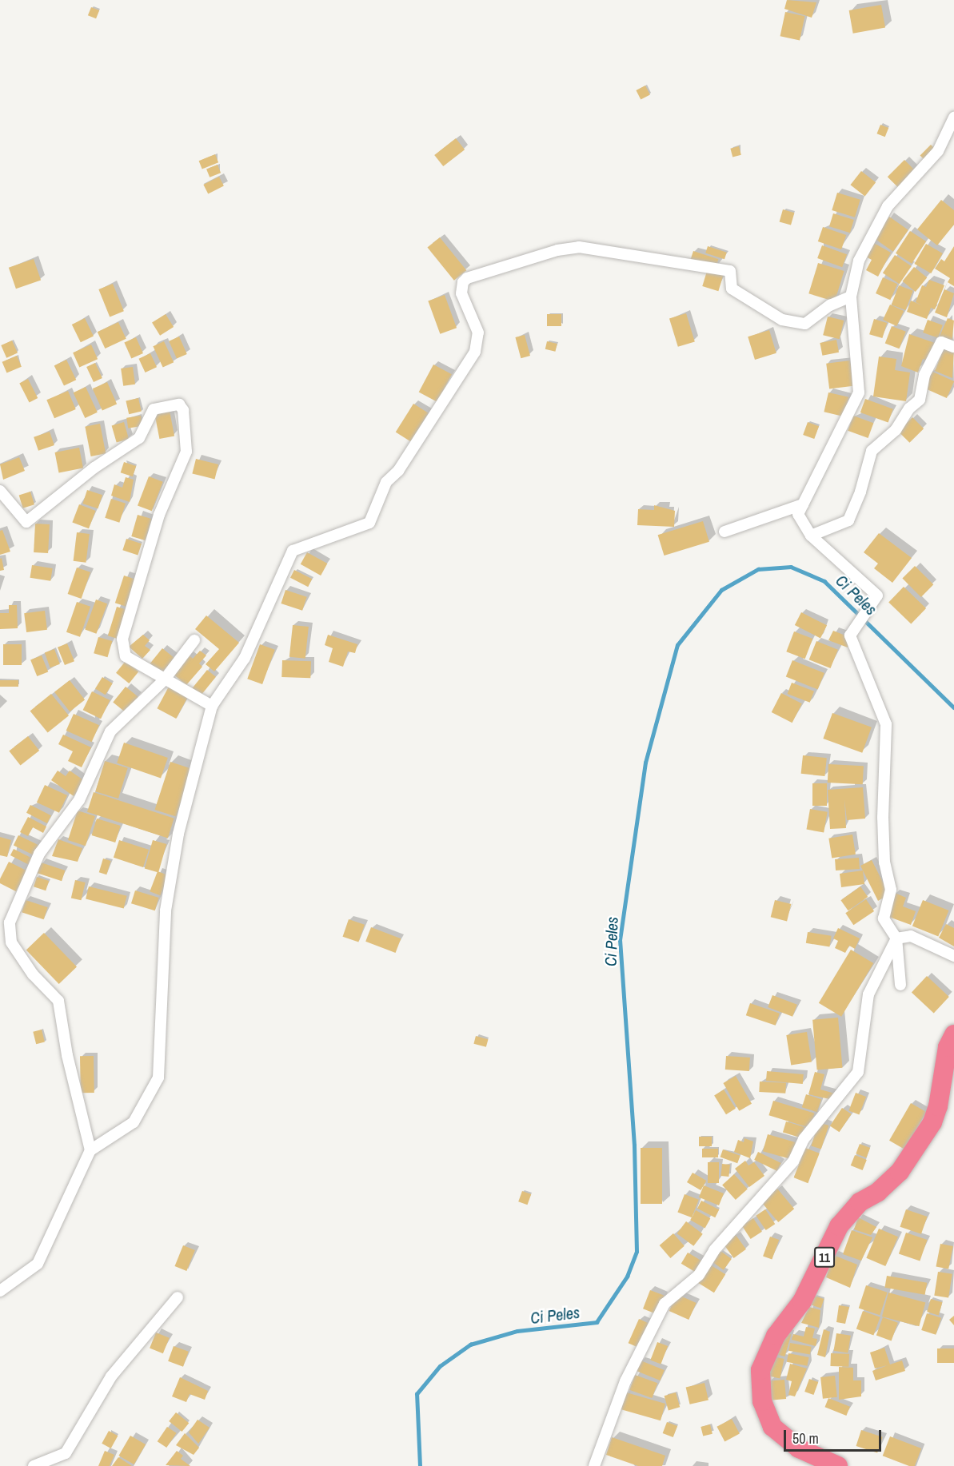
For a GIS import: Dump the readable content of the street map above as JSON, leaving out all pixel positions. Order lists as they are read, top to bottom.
{
  "streets": {
    "highway": ["11"]
  },
  "water": ["Ci Peles"],
  "scale_bar": "50 m"
}
